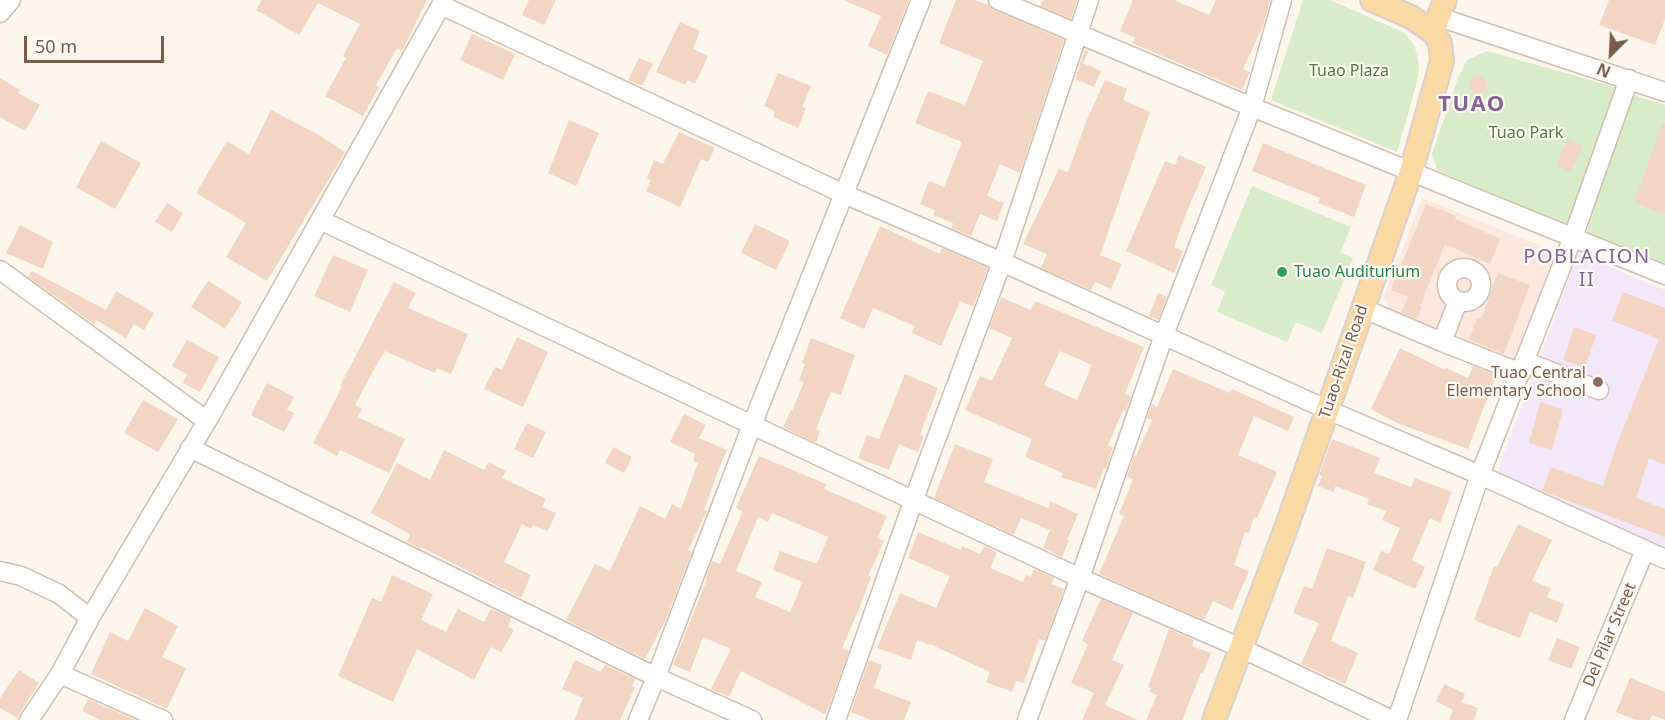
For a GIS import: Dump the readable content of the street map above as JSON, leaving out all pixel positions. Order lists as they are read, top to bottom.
{
  "streets": {
    "main road": ["Tuao-Rizal Road"],
    "street": ["Del Pilar Street"]
  },
  "districts": ["TUAO", "POBLACION II"],
  "parks": ["Tuao Plaza", "Tuao Park"],
  "places": ["Tuao Auditurium", "Tuao Central Elementary School"],
  "scale_bar": "50 m",
  "north": "bottom left"
}
